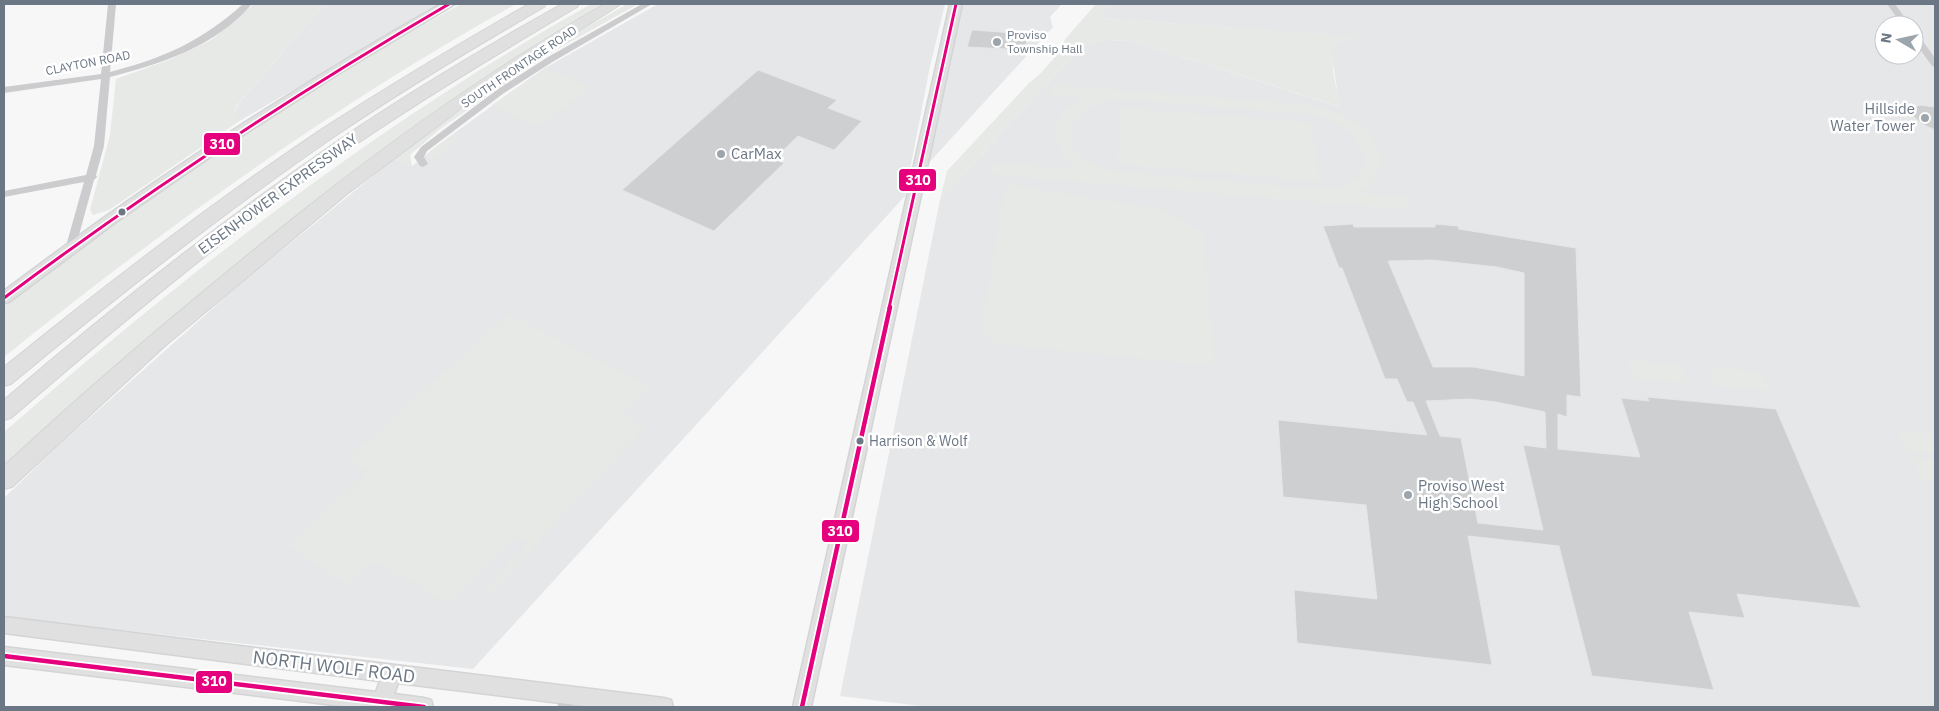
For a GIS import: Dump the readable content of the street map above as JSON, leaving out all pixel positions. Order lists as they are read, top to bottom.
{
  "streets": {
    "highway": ["EISENHOWER EXPRESSWAY"],
    "main road": ["NORTH WOLF ROAD"],
    "street": ["CLAYTON ROAD", "SOUTH FRONTAGE ROAD"]
  },
  "places": [
    "Proviso Township Hall",
    "Hillside Water Tower",
    "CarMax",
    "Harrison & Wolf",
    "Proviso West High School"
  ],
  "lines": ["transit line 310"],
  "north": "left"
}
